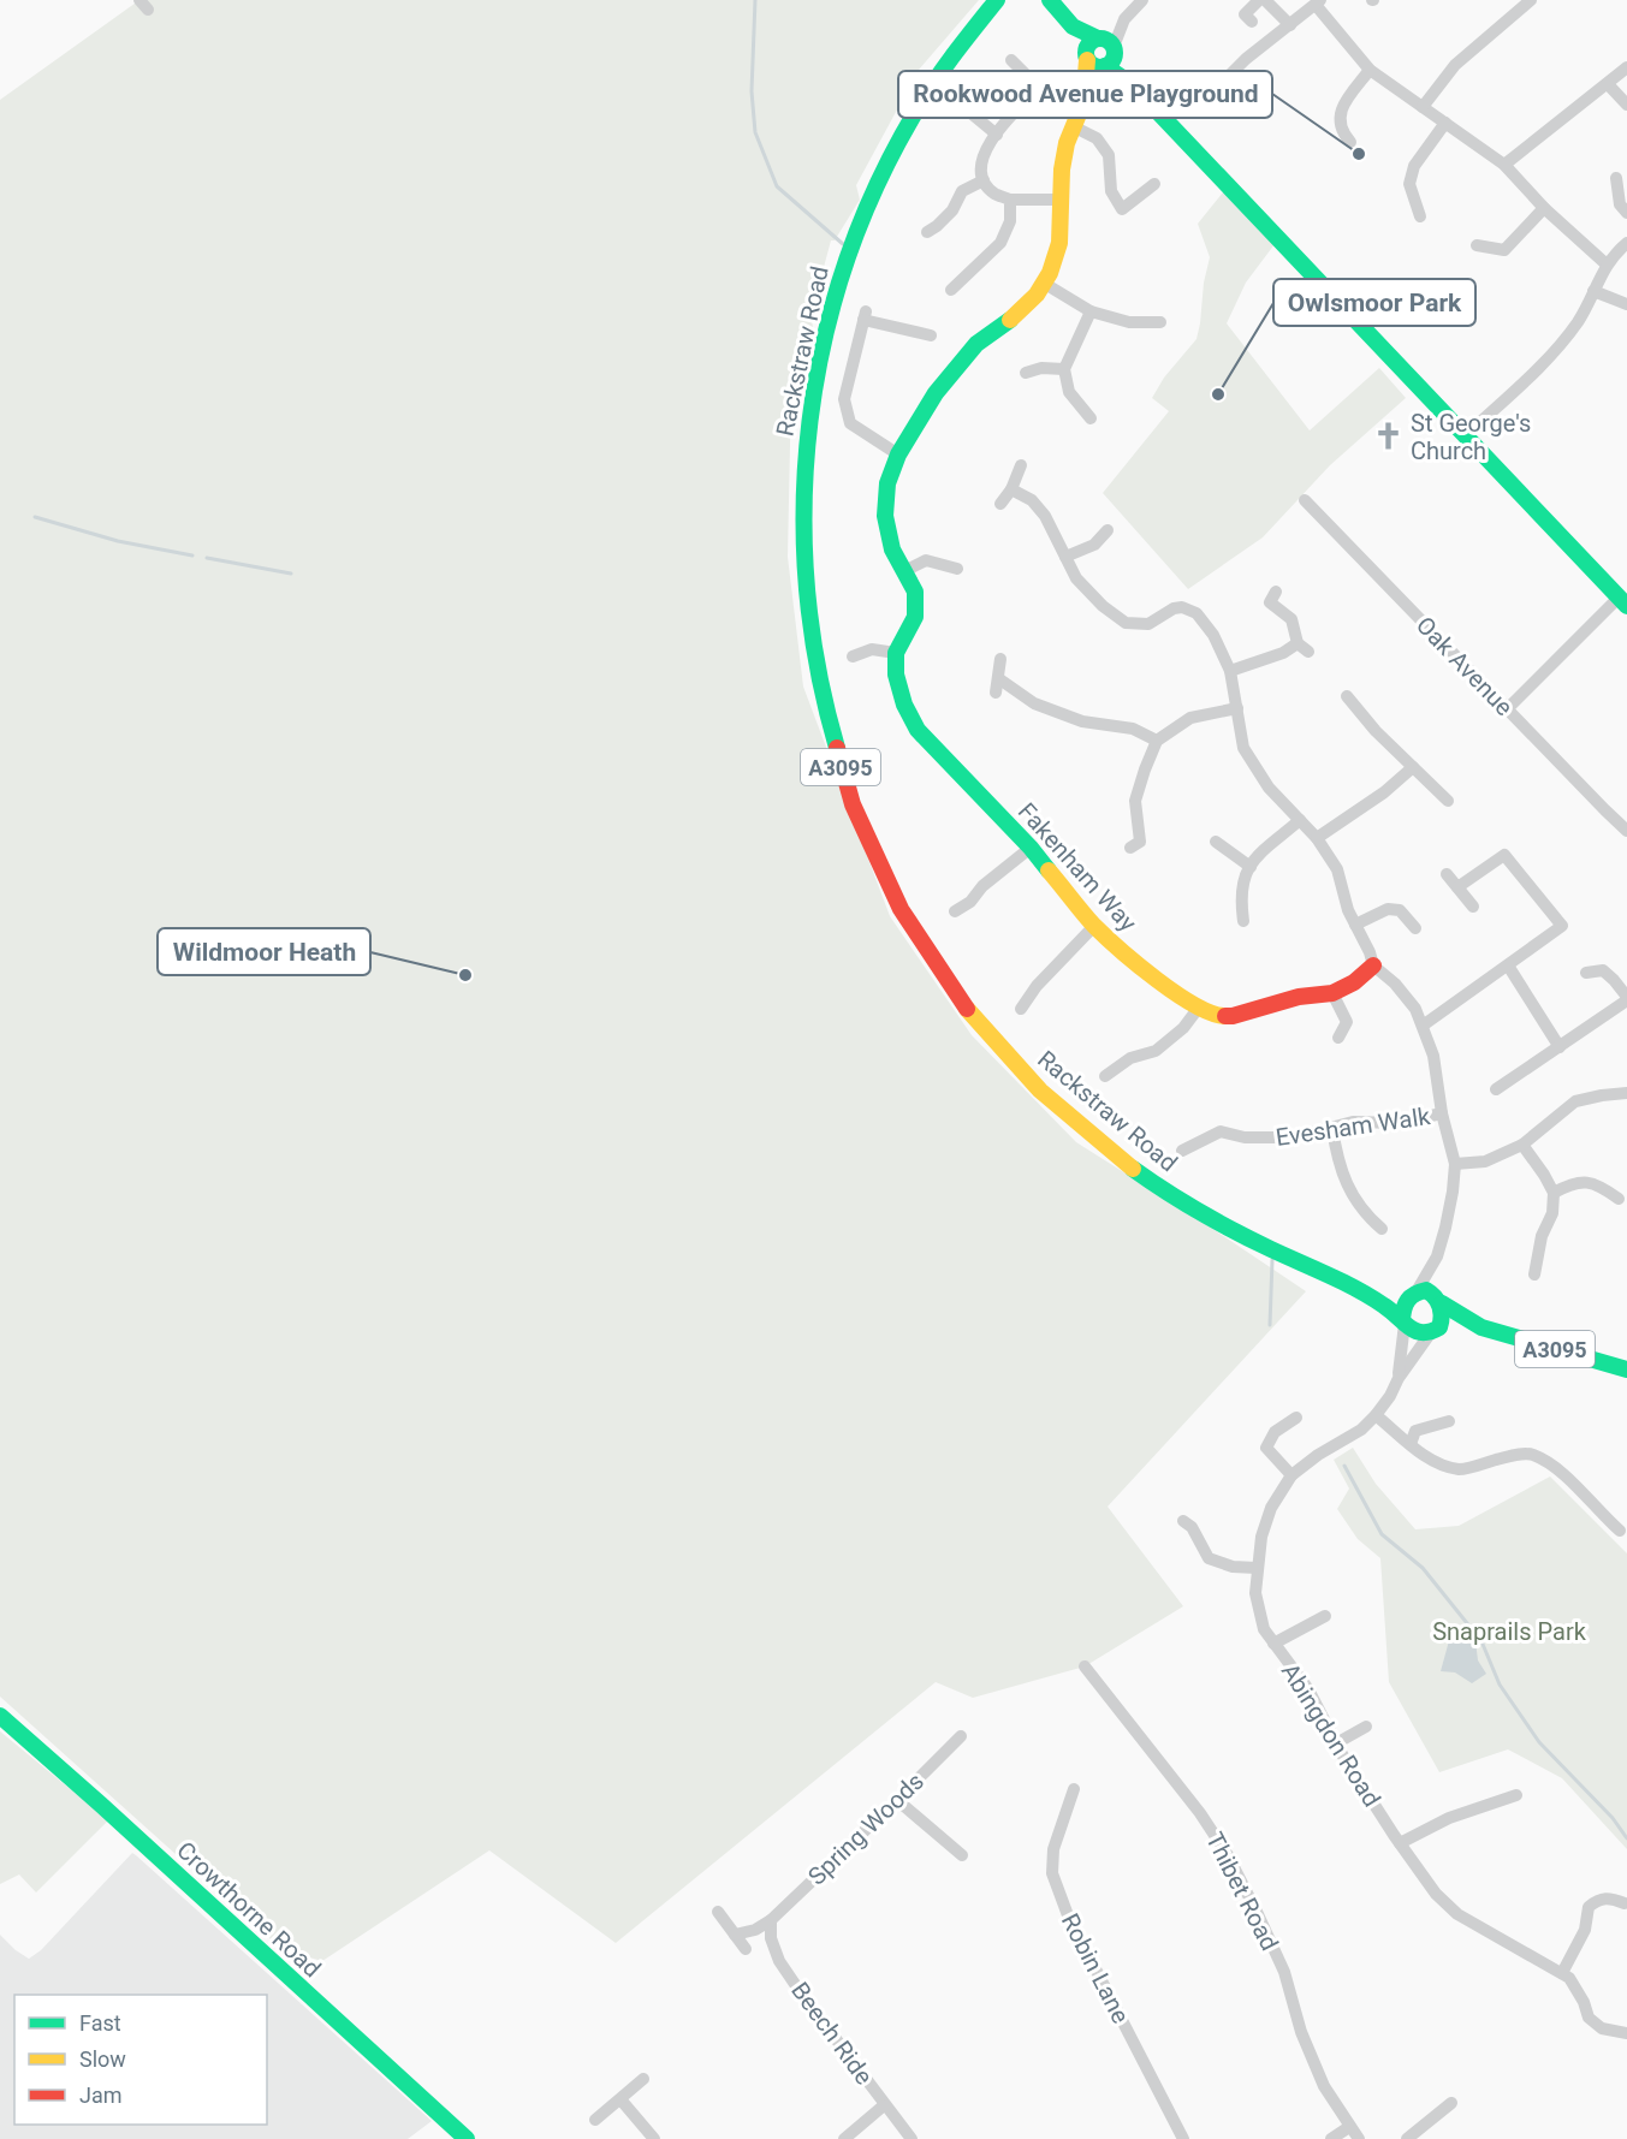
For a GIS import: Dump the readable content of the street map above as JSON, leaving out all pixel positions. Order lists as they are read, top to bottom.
{
  "streets": {
    "street": [
      "Rackstraw Road",
      "Oak Avenue",
      "A3095",
      "Fakenham Way",
      "Evesham Walk",
      "Abingdon Road",
      "Spring Woods",
      "Thibet Road",
      "Crowthorne Road",
      "Robin Lane",
      "Beech Ride"
    ]
  },
  "crossings": [
    ["Rackstraw Road", "A3095"],
    ["Rackstraw Road", "Abingdon Road"],
    ["A3095", "Abingdon Road"]
  ],
  "parks": ["Snaprails Park"],
  "places": {
    "other": ["Rookwood Avenue Playground", "Owlsmoor Park", "Wildmoor Heath"],
    "church": ["St George's Church"]
  },
  "legend": ["Fast", "Slow", "Jam"]
}
